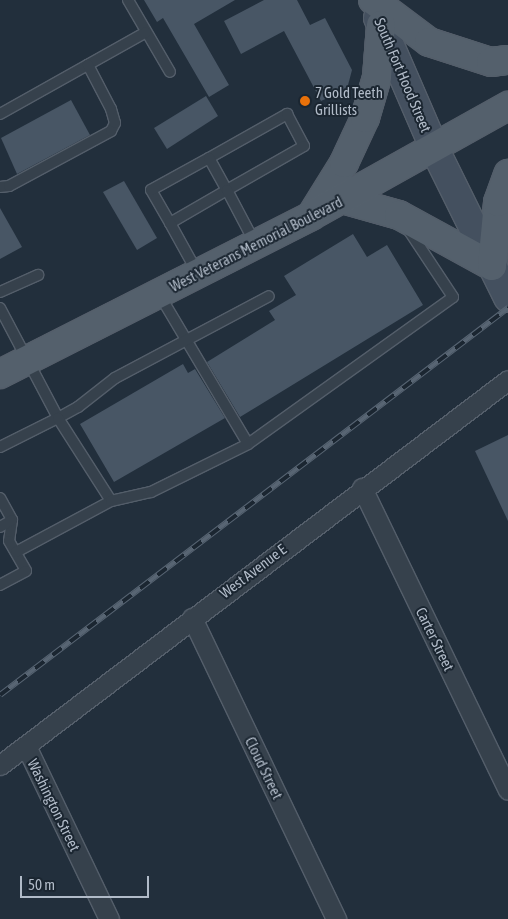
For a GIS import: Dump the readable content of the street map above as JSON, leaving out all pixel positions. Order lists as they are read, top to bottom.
{
  "streets": {
    "main road": ["South Fort Hood Street", "West Veterans Memorial Boulevard"],
    "street": [
      "West Avenue E",
      "Carter Street",
      "Cloud Street",
      "Washington Street"
    ]
  },
  "crossings": [
    ["South Fort Hood Street", "West Veterans Memorial Boulevard"],
    ["West Avenue E", "Carter Street"],
    ["West Avenue E", "Cloud Street"],
    ["West Avenue E", "Washington Street"]
  ],
  "places": ["7 Gold Teeth Grillists"],
  "scale_bar": "50 m"
}
